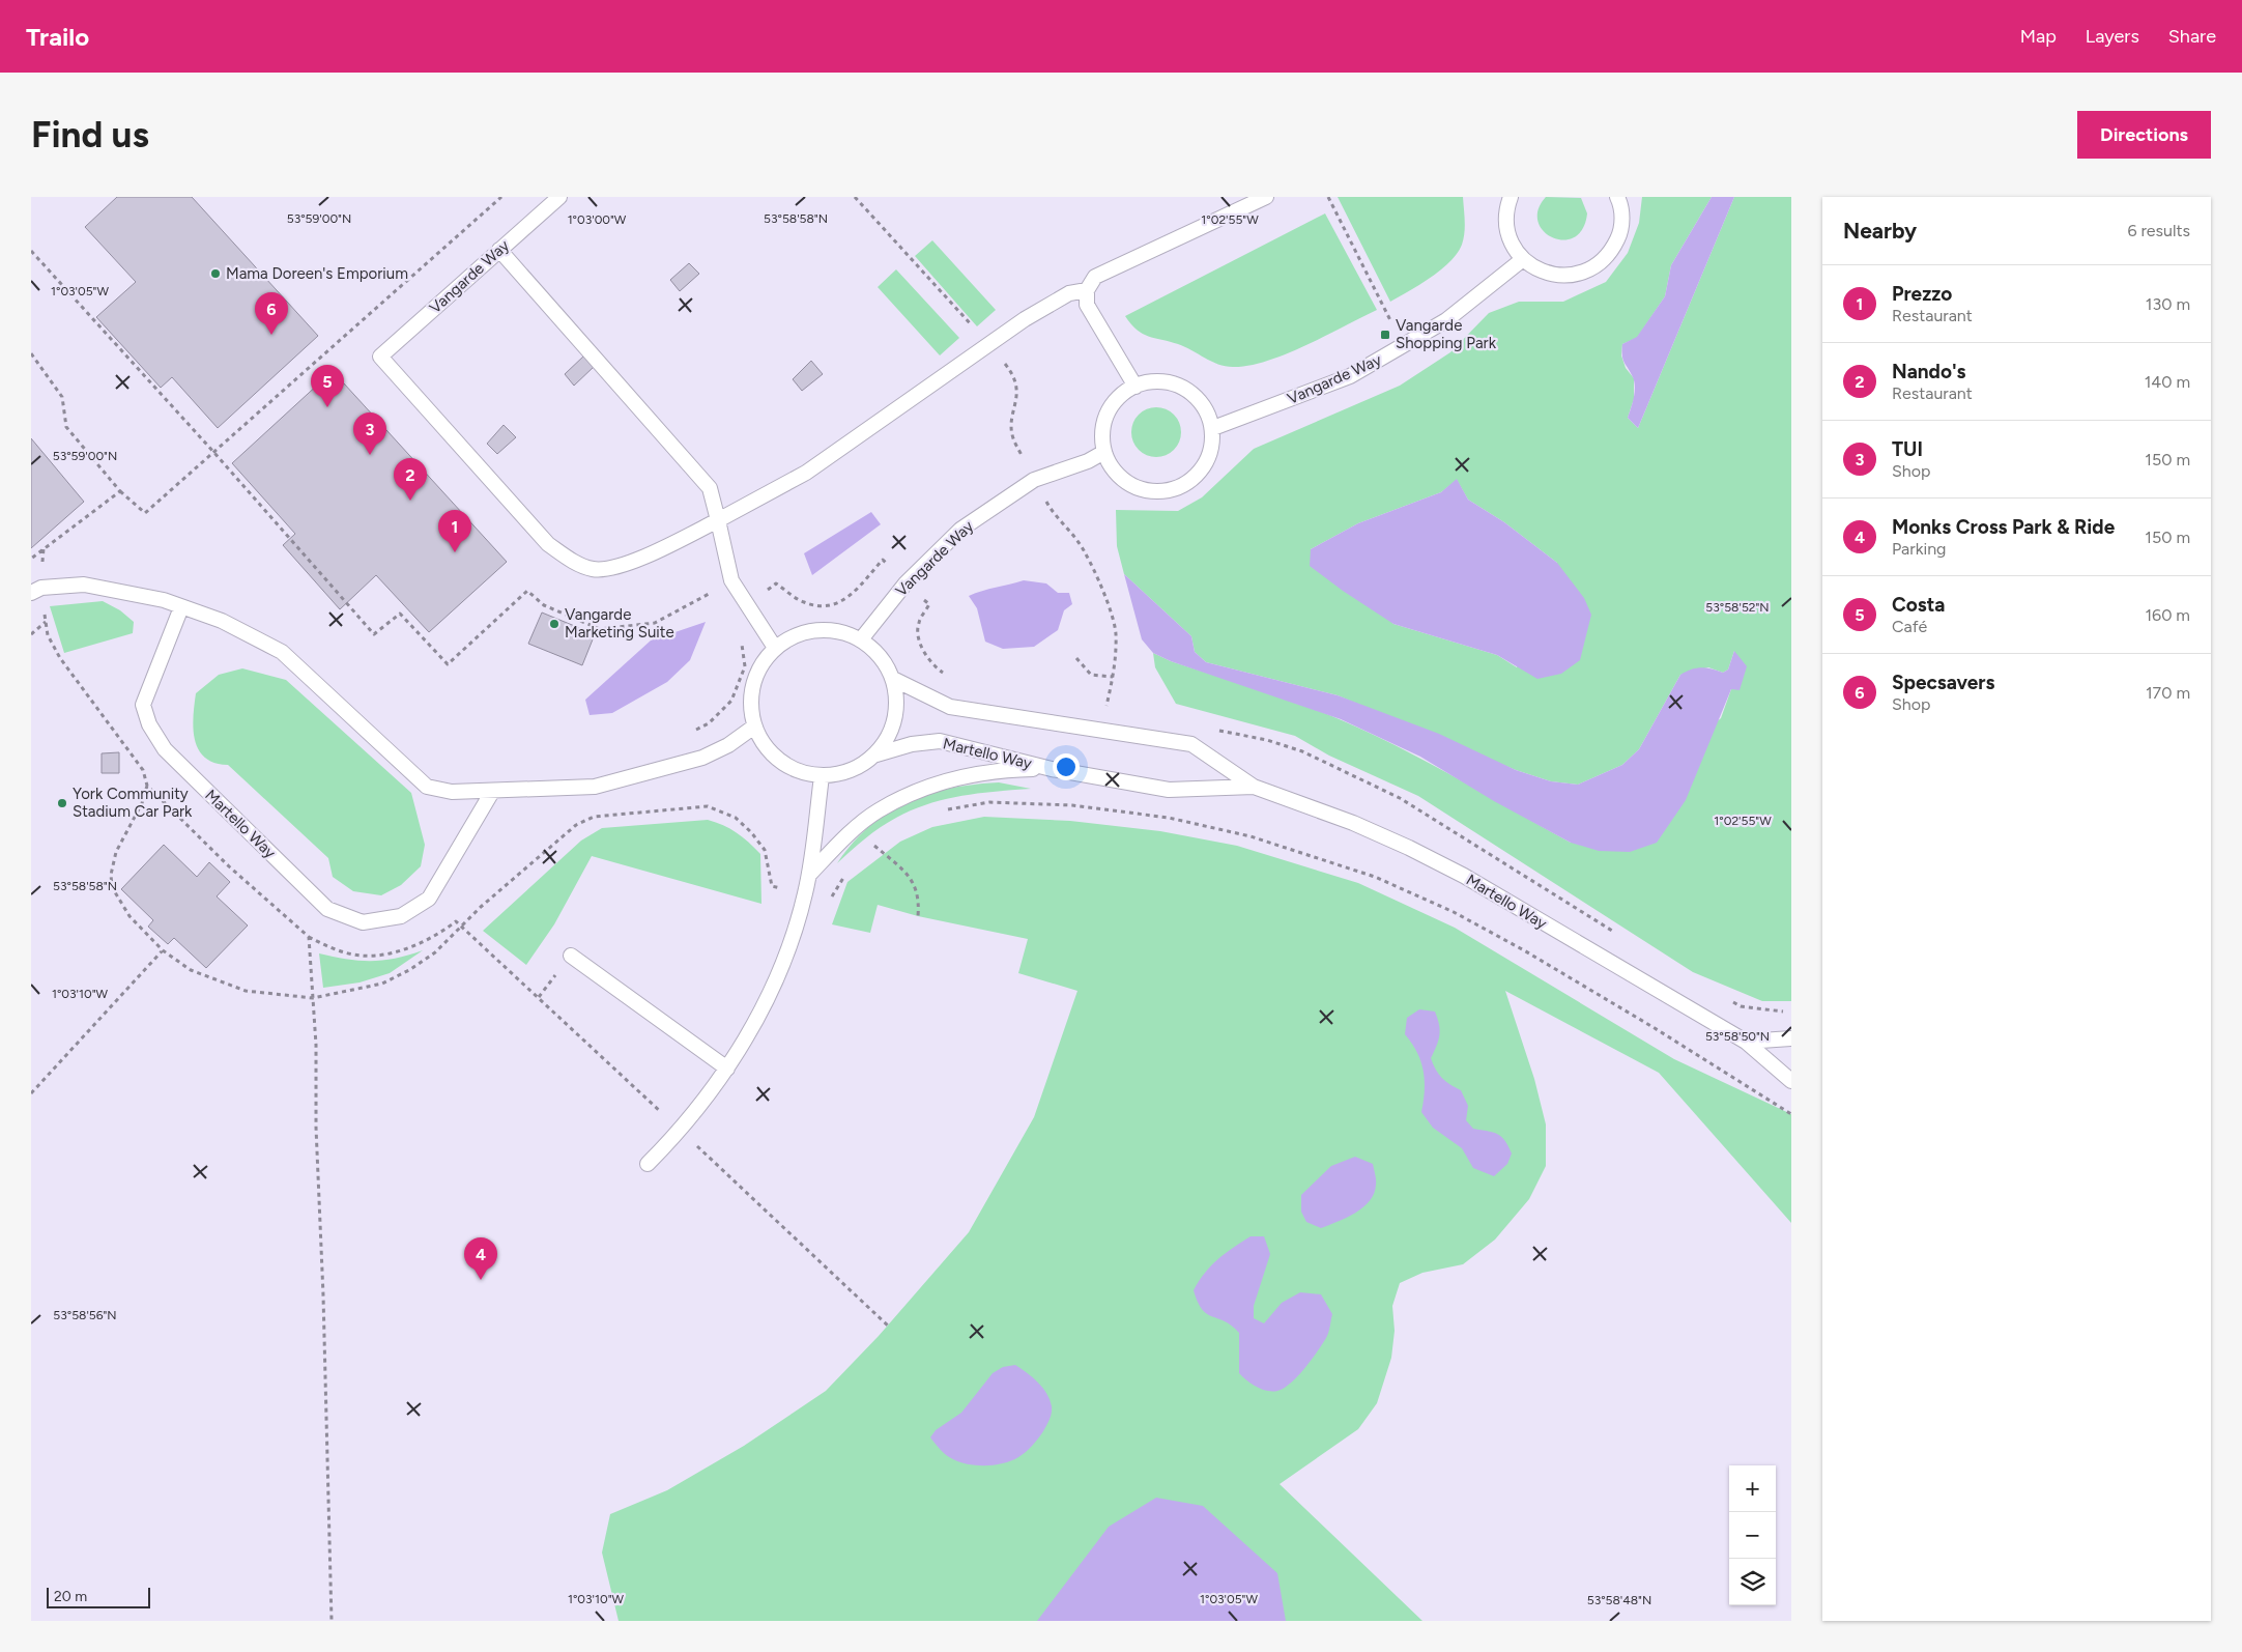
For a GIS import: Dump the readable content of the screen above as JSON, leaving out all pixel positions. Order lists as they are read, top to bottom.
{
  "streets": {
    "lane": ["Vangarde Way", "Martello Way"]
  },
  "crossings": [
    ["Vangarde Way", "Martello Way"]
  ],
  "places": {
    "other": ["Mama Doreen's Emporium", "Vangarde Marketing Suite", "York Community Stadium Car Park"],
    "transit": ["Vangarde Shopping Park"]
  },
  "scale_bar": "20 m",
  "page": {
    "header": "Trailo",
    "nav": ["Map", "Layers", "Share"],
    "buttons": "Directions",
    "title": "Find us",
    "heading": ["Nearby", "6 results"],
    "list": [
      {
        "mark": "1",
        "name": "Prezzo",
        "note": "Restaurant",
        "value": "130 m"
      },
      {
        "mark": "2",
        "name": "Nando's",
        "note": "Restaurant",
        "value": "140 m"
      },
      {
        "mark": "3",
        "name": "TUI",
        "note": "Shop",
        "value": "150 m"
      },
      {
        "mark": "4",
        "name": "Monks Cross Park & Ride",
        "note": "Parking",
        "value": "150 m"
      },
      {
        "mark": "5",
        "name": "Costa",
        "note": "Café",
        "value": "160 m"
      },
      {
        "mark": "6",
        "name": "Specsavers",
        "note": "Shop",
        "value": "170 m"
      }
    ],
    "pins": [
      "6",
      "5",
      "3",
      "2",
      "1",
      "4"
    ],
    "map_buttons": ["+", "−"],
    "scale": "20 m"
  },
  "coordinates": [
    "53°58'58\"N",
    "53°59'00\"N",
    "1°03'00\"W",
    "1°02'55\"W",
    "1°03'05\"W",
    "53°58'52\"N",
    "1°03'10\"W",
    "53°58'50\"N",
    "53°58'56\"N",
    "53°58'48\"N"
  ]
}
